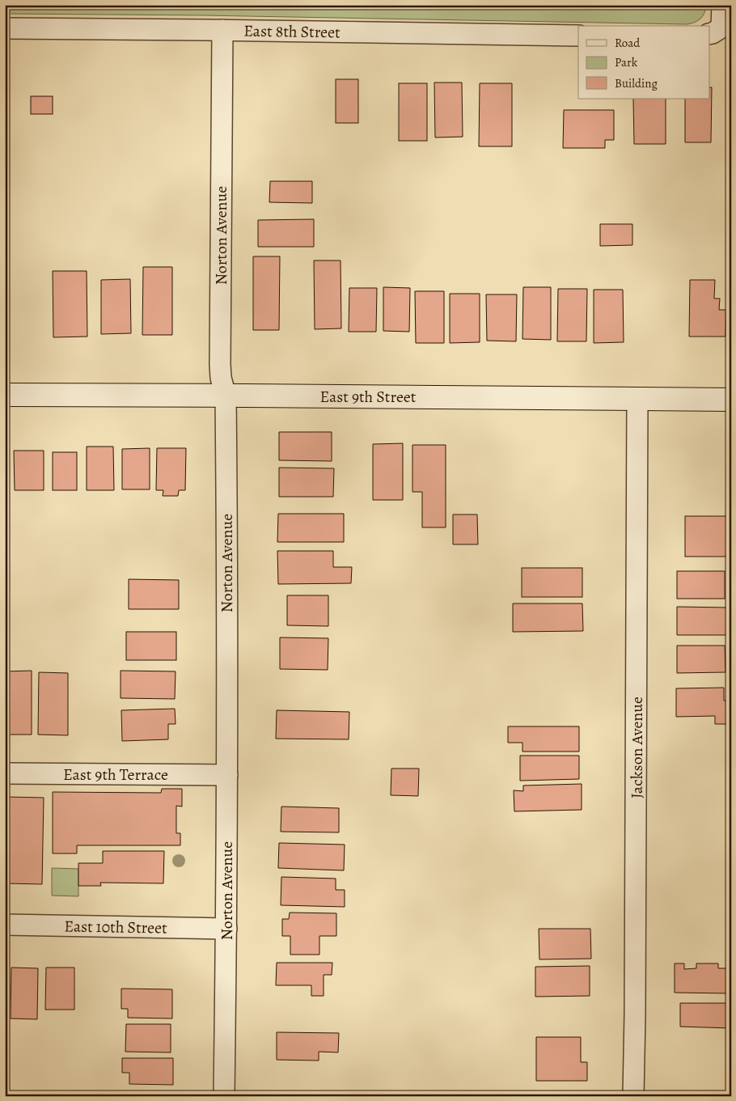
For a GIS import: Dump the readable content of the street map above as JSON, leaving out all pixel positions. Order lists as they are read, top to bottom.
{
  "streets": {
    "main road": ["East 9th Street"],
    "street": [
      "East 8th Street",
      "Norton Avenue",
      "Jackson Avenue",
      "East 9th Terrace",
      "East 10th Street"
    ]
  },
  "crossings": [
    ["East 8th Street", "Norton Avenue"],
    ["Norton Avenue", "East 9th Street"],
    ["Norton Avenue", "East 9th Terrace"],
    ["Norton Avenue", "East 10th Street"],
    ["East 9th Street", "Jackson Avenue"]
  ],
  "legend": ["Road", "Park", "Building"]
}
